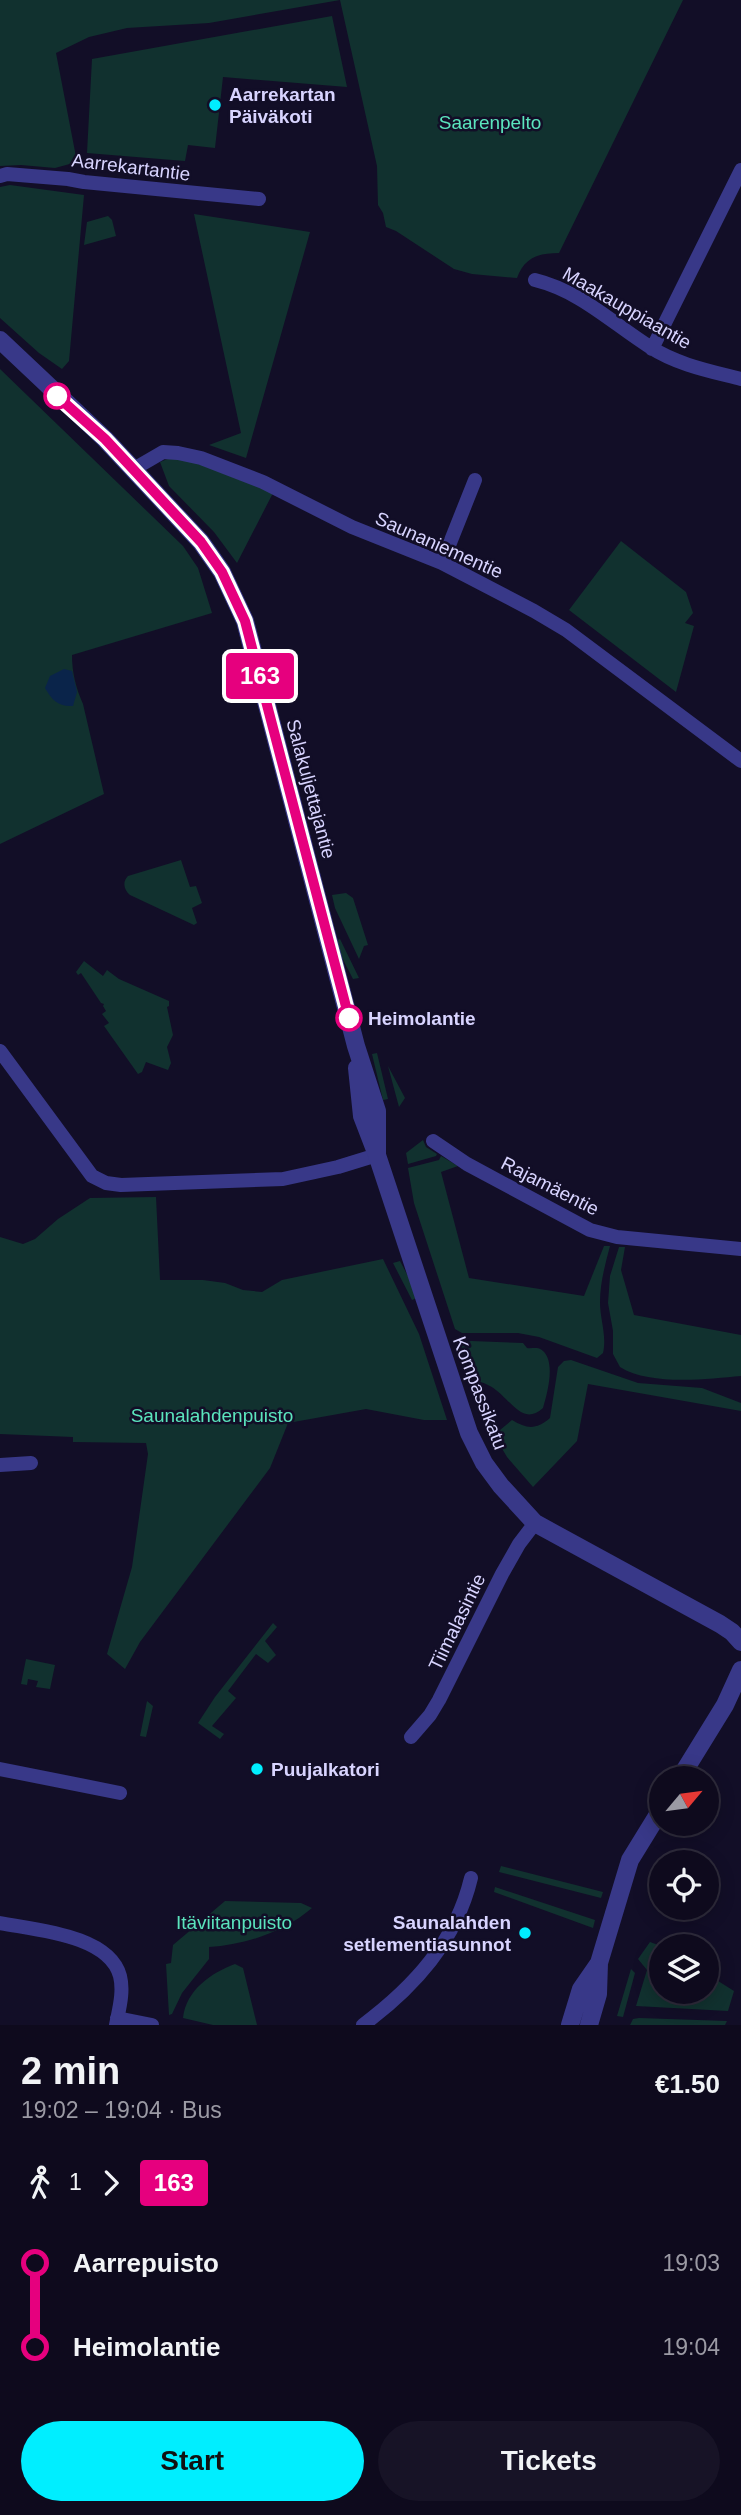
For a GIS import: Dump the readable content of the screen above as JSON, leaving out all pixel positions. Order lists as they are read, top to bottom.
{
  "streets": {
    "street": [
      "Aarrekartantie",
      "Maakauppiaantie",
      "Saunaniementie",
      "Salakuljettajantie",
      "Rajamäentie",
      "Kompassikatu",
      "Tiimalasintie"
    ]
  },
  "crossings": [
    ["Saunaniementie", "Salakuljettajantie"],
    ["Salakuljettajantie", "Kompassikatu"],
    ["Kompassikatu", "Tiimalasintie"]
  ],
  "parks": ["Saarenpelto", "Saunalahdenpuisto", "Itäviitanpuisto"],
  "places": [
    "Aarrekartan Päiväkoti",
    "Heimolantie",
    "Puujalkatori",
    "Saunalahden setlementiasunnot"
  ],
  "lines": ["bus line 163"],
  "north": "top right",
  "page": {
    "on_map": "163",
    "heading": ["2 min", "19:02 – 19:04 · Bus", "€1.50"],
    "legs": ["1", "163"],
    "list": [
      {
        "name": "Aarrepuisto",
        "value": "19:03"
      },
      {
        "name": "Heimolantie",
        "value": "19:04"
      }
    ],
    "buttons": ["Start", "Tickets"]
  }
}
